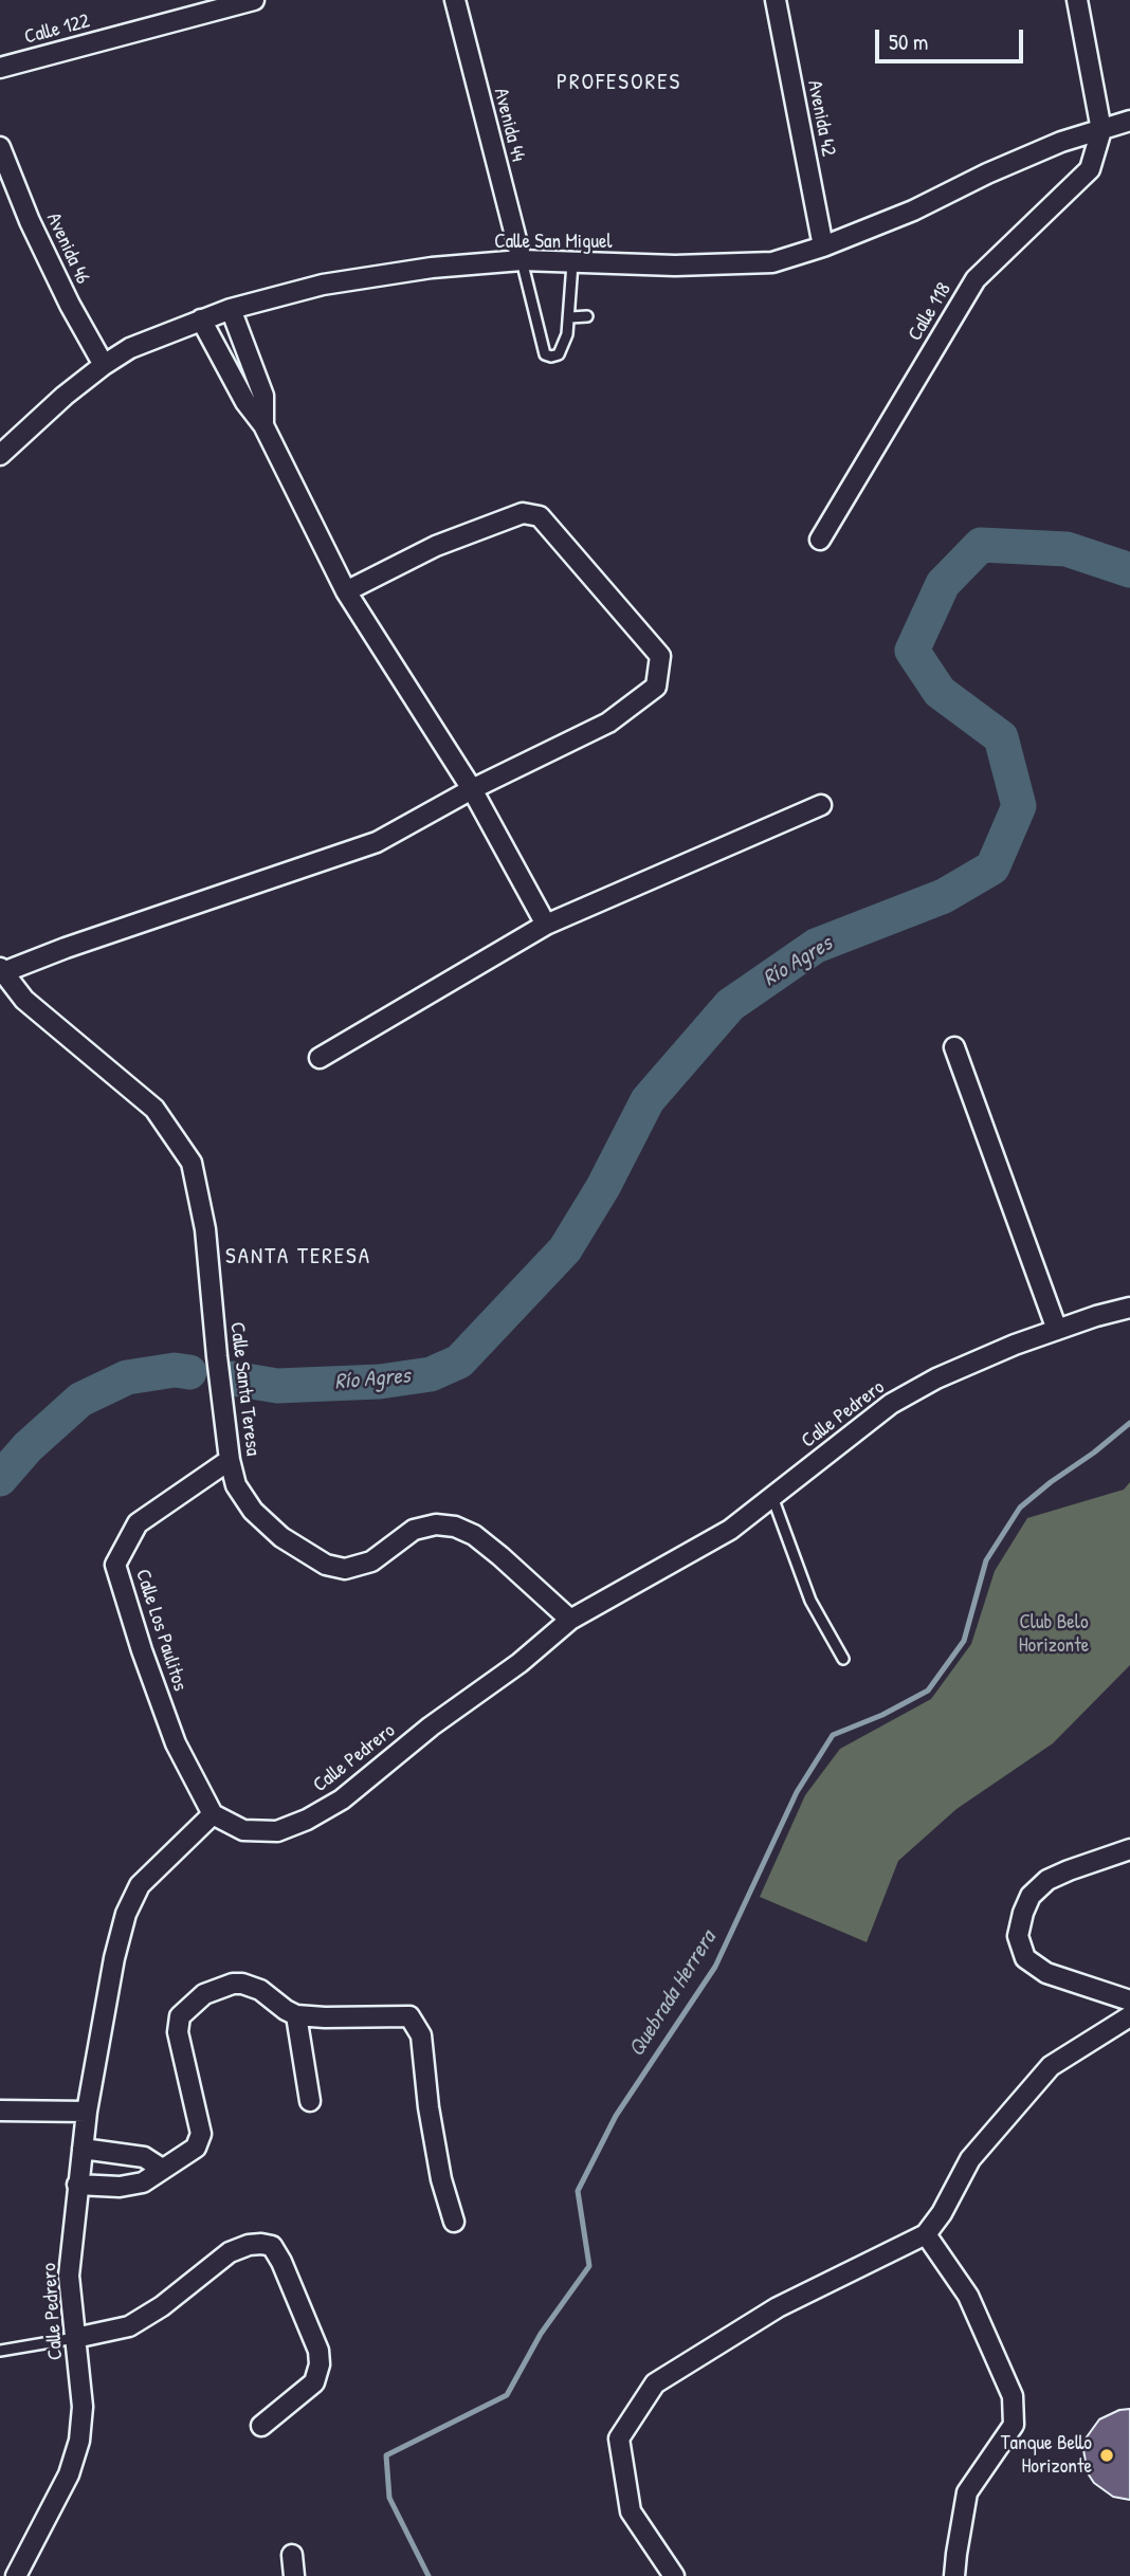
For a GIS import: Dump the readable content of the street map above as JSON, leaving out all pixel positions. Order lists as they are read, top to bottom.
{
  "streets": {
    "street": [
      "Calle 122",
      "Avenida 42",
      "Avenida 44",
      "Calle San Miguel",
      "Avenida 46",
      "Calle 118",
      "Calle Santa Teresa",
      "Calle Pedrero",
      "Calle Los Paulitos"
    ]
  },
  "crossings": [
    ["Avenida 42", "Calle San Miguel"],
    ["Avenida 44", "Calle San Miguel"],
    ["Calle San Miguel", "Avenida 46"],
    ["Calle San Miguel", "Calle 118"],
    ["Calle Santa Teresa", "Calle Pedrero"],
    ["Calle Santa Teresa", "Calle Los Paulitos"],
    ["Calle Pedrero", "Calle Los Paulitos"]
  ],
  "districts": ["PROFESORES", "SANTA TERESA"],
  "water": ["Río Agres", "Quebrada Herrera"],
  "parks": ["Club Belo Horizonte"],
  "places": ["Tanque Bello Horizonte"],
  "scale_bar": "50 m"
}
